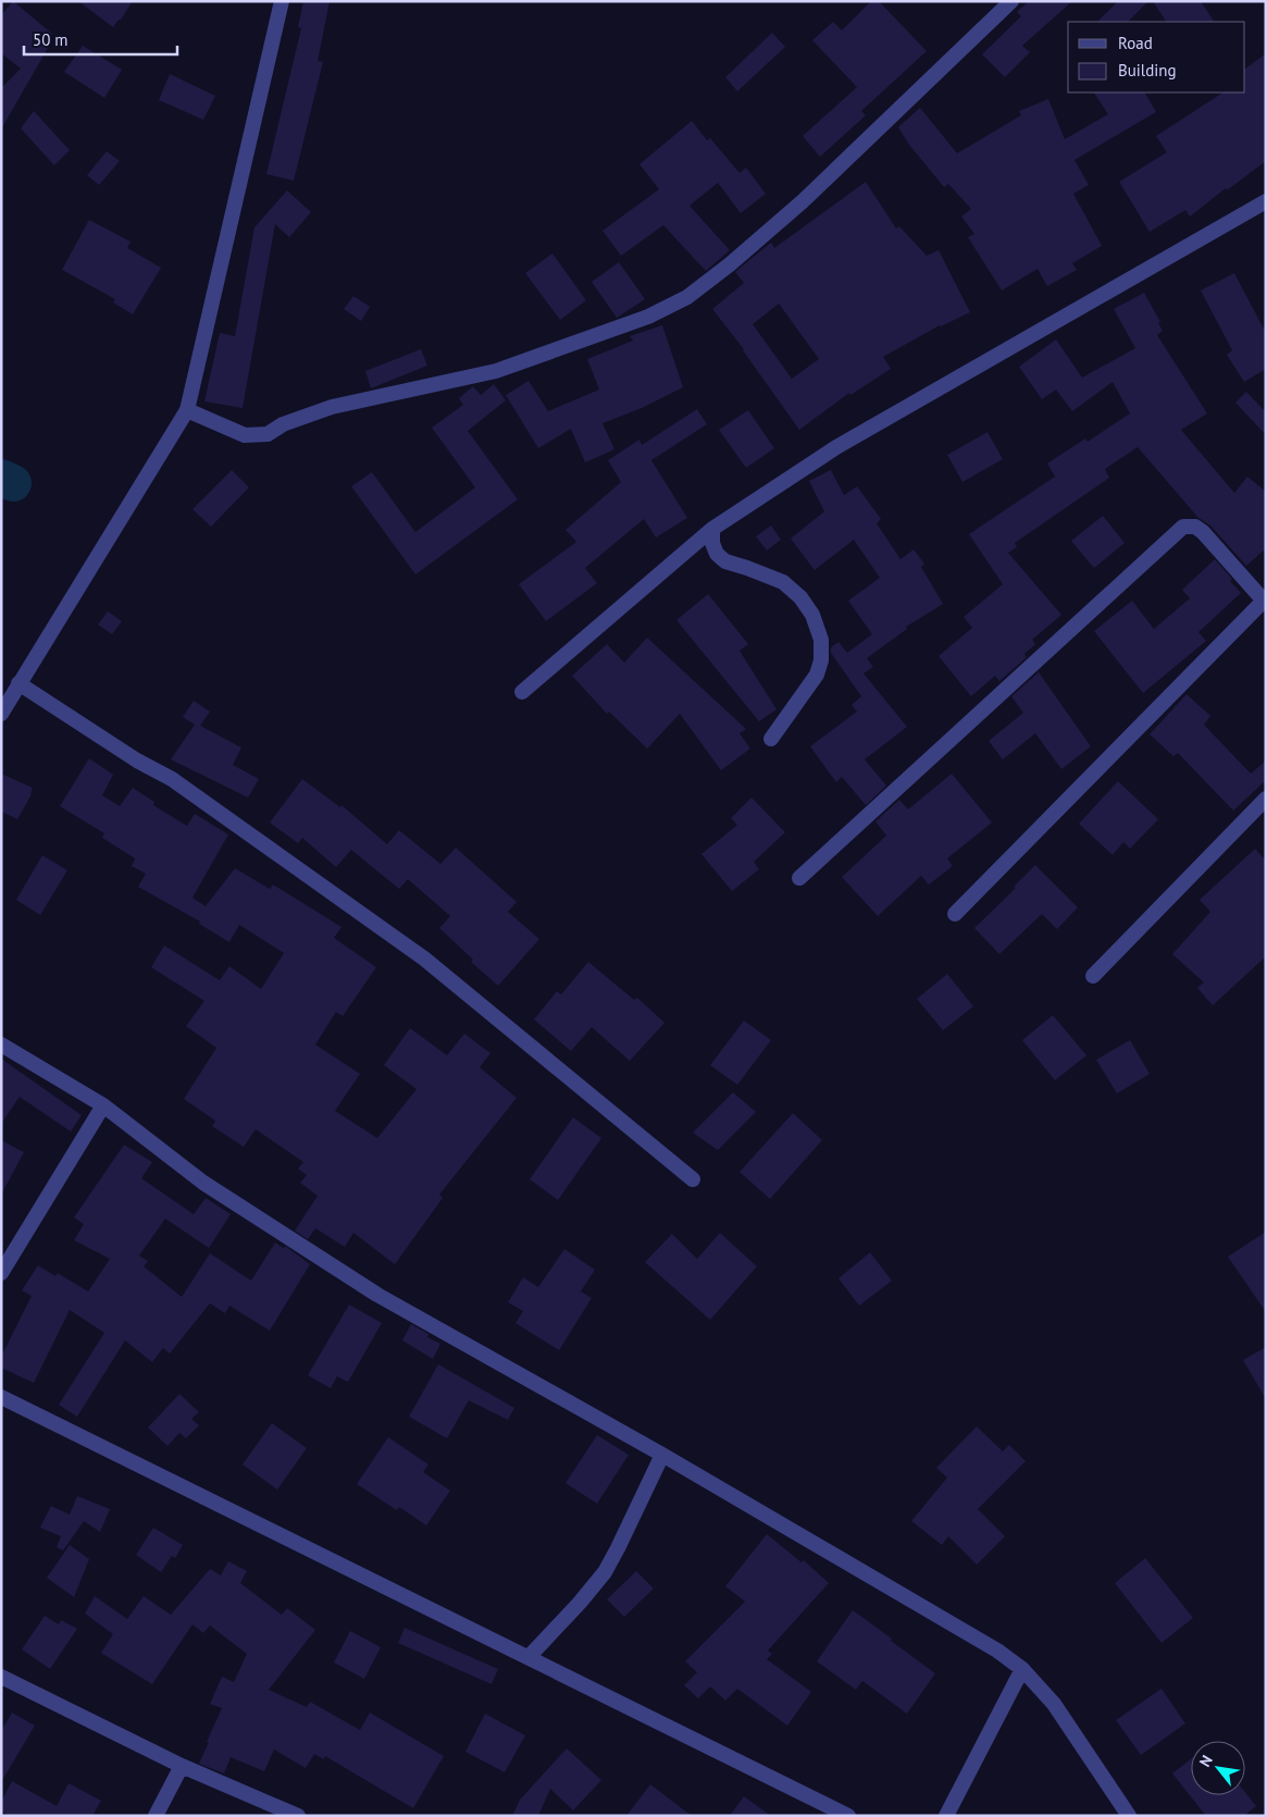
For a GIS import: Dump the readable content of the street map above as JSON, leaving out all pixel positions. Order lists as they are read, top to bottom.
{
  "legend": ["Road", "Building"],
  "scale_bar": "50 m",
  "north": "top left"
}
